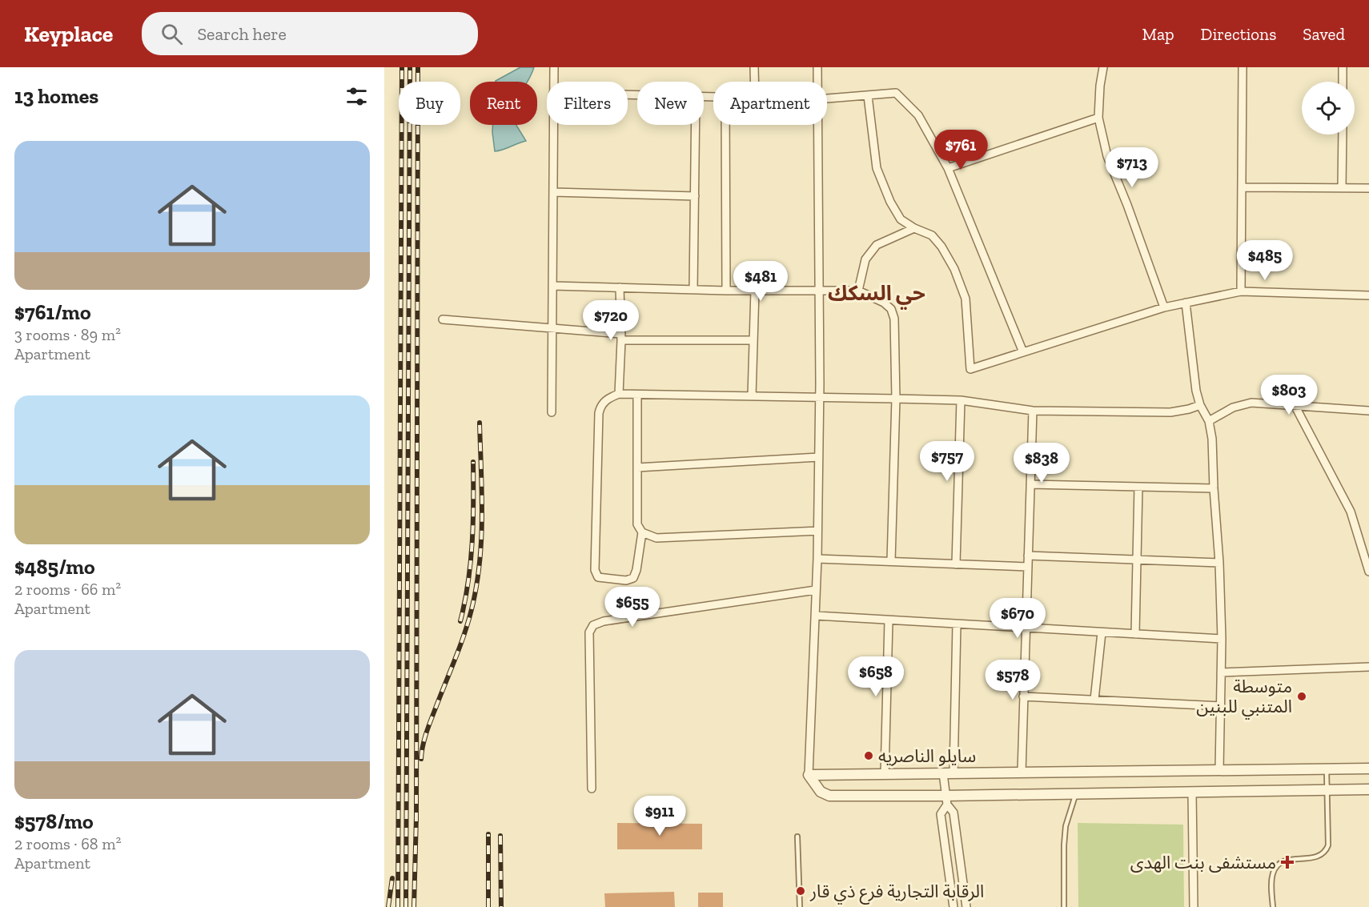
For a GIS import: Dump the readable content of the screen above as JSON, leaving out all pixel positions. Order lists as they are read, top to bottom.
{
  "districts": ["حي السكك"],
  "places": {
    "other": ["متوسطة المتنبي للبنين", "سايلو الناصريه", "الرقابة التجارية فرع ذي قار"],
    "health": ["مستشفى بنت الهدى"]
  },
  "page": {
    "header": "Keyplace",
    "search": "Search here",
    "nav": ["Map", "Directions", "Saved"],
    "heading": "13 homes",
    "chip": [
      "Buy",
      "Rent",
      "Filters",
      "New",
      "Apartment"
    ],
    "list": [
      {
        "name": "$761/mo",
        "note": "3 rooms · 89 m² · Apartment"
      },
      {
        "name": "$485/mo",
        "note": "2 rooms · 66 m² · Apartment"
      },
      {
        "name": "$578/mo",
        "note": "2 rooms · 68 m² · Apartment"
      }
    ],
    "price": [
      "$761",
      "$713",
      "$485",
      "$481",
      "$720",
      "$803",
      "$757",
      "$838",
      "$655",
      "$670",
      "$658",
      "$578",
      "$911"
    ]
  }
}
